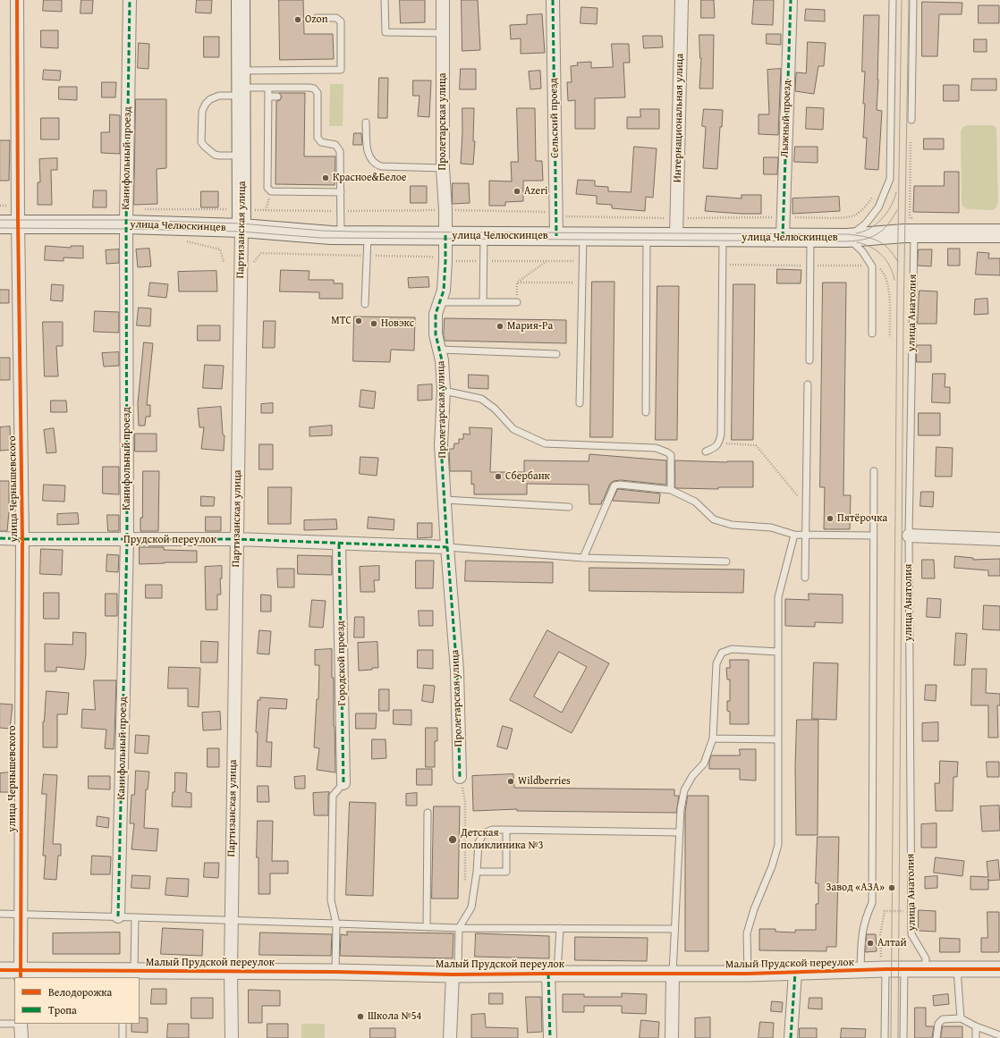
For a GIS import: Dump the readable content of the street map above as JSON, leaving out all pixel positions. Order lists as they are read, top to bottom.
{
  "streets": {
    "main road": ["улица Челюскинцев", "Партизанская улица"],
    "street": [
      "Сельский проезд",
      "Интернациональная улица",
      "Лыжный проезд",
      "Пролетарская улица",
      "Канифольный проезд",
      "улица Чернышевского",
      "Прудской переулок",
      "Городской проезд",
      "Малый Прудской переулок"
    ],
    "lane": ["улица Анатолия"]
  },
  "crossings": [
    ["Сельский проезд", "улица Челюскинцев"],
    ["Интернациональная улица", "улица Челюскинцев"],
    ["Лыжный проезд", "улица Челюскинцев"],
    ["Пролетарская улица", "улица Челюскинцев"],
    ["Пролетарская улица", "Прудской переулок"],
    ["Канифольный проезд", "улица Челюскинцев"],
    ["Канифольный проезд", "Прудской переулок"],
    ["улица Челюскинцев", "Партизанская улица"],
    ["улица Челюскинцев", "улица Анатолия"],
    ["улица Челюскинцев", "улица Чернышевского"],
    ["Партизанская улица", "Прудской переулок"],
    ["Партизанская улица", "Малый Прудской переулок"],
    ["улица Анатолия", "Малый Прудской переулок"],
    ["улица Чернышевского", "Прудской переулок"],
    ["улица Чернышевского", "Малый Прудской переулок"],
    ["Прудской переулок", "Городской проезд"]
  ],
  "places": [
    "Ozon",
    "Красное&Белое",
    "Azeri",
    "МТС",
    "Новэкс",
    "Мария-Ра",
    "Сбербанк",
    "Пятёрочка",
    "Wildberries",
    "Детская поликлиника №3",
    "Завод «АЗА»",
    "Алтай",
    "Школа №54"
  ],
  "legend": ["Велодорожка", "Тропа"]
}
